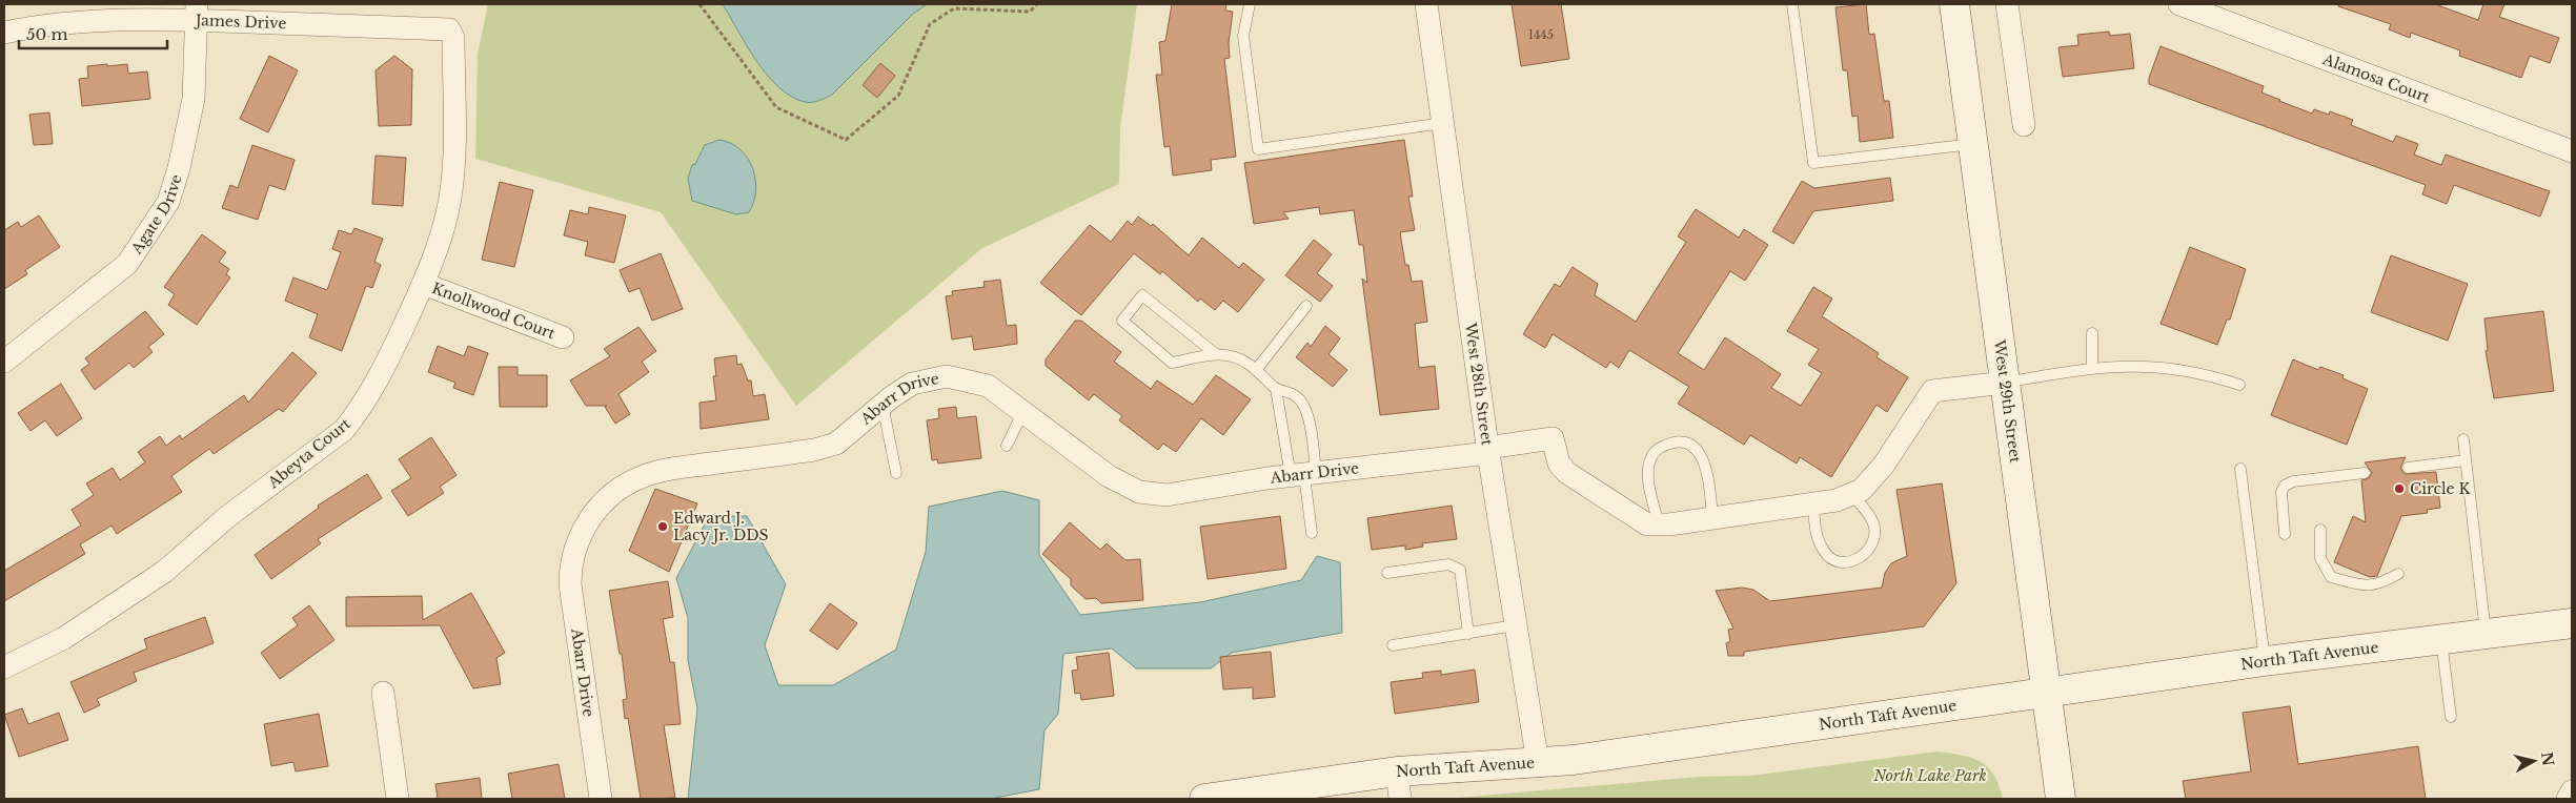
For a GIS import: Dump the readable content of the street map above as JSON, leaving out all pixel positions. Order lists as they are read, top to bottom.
{
  "streets": {
    "main road": ["West 29th Street", "North Taft Avenue"],
    "street": [
      "James Drive",
      "Alamosa Court",
      "Agate Drive",
      "Knollwood Court",
      "West 28th Street",
      "Abarr Drive",
      "Abeyta Court"
    ]
  },
  "crossings": [
    ["James Drive", "Agate Drive"],
    ["James Drive", "Abeyta Court"],
    ["Knollwood Court", "Abeyta Court"],
    ["West 28th Street", "Abarr Drive"],
    ["West 28th Street", "North Taft Avenue"],
    ["West 29th Street", "North Taft Avenue"]
  ],
  "parks": ["North Lake Park"],
  "places": ["Circle K", "Edward J. Lacy Jr. DDS"],
  "house_numbers": ["1445"],
  "scale_bar": "50 m",
  "north": "right"
}
